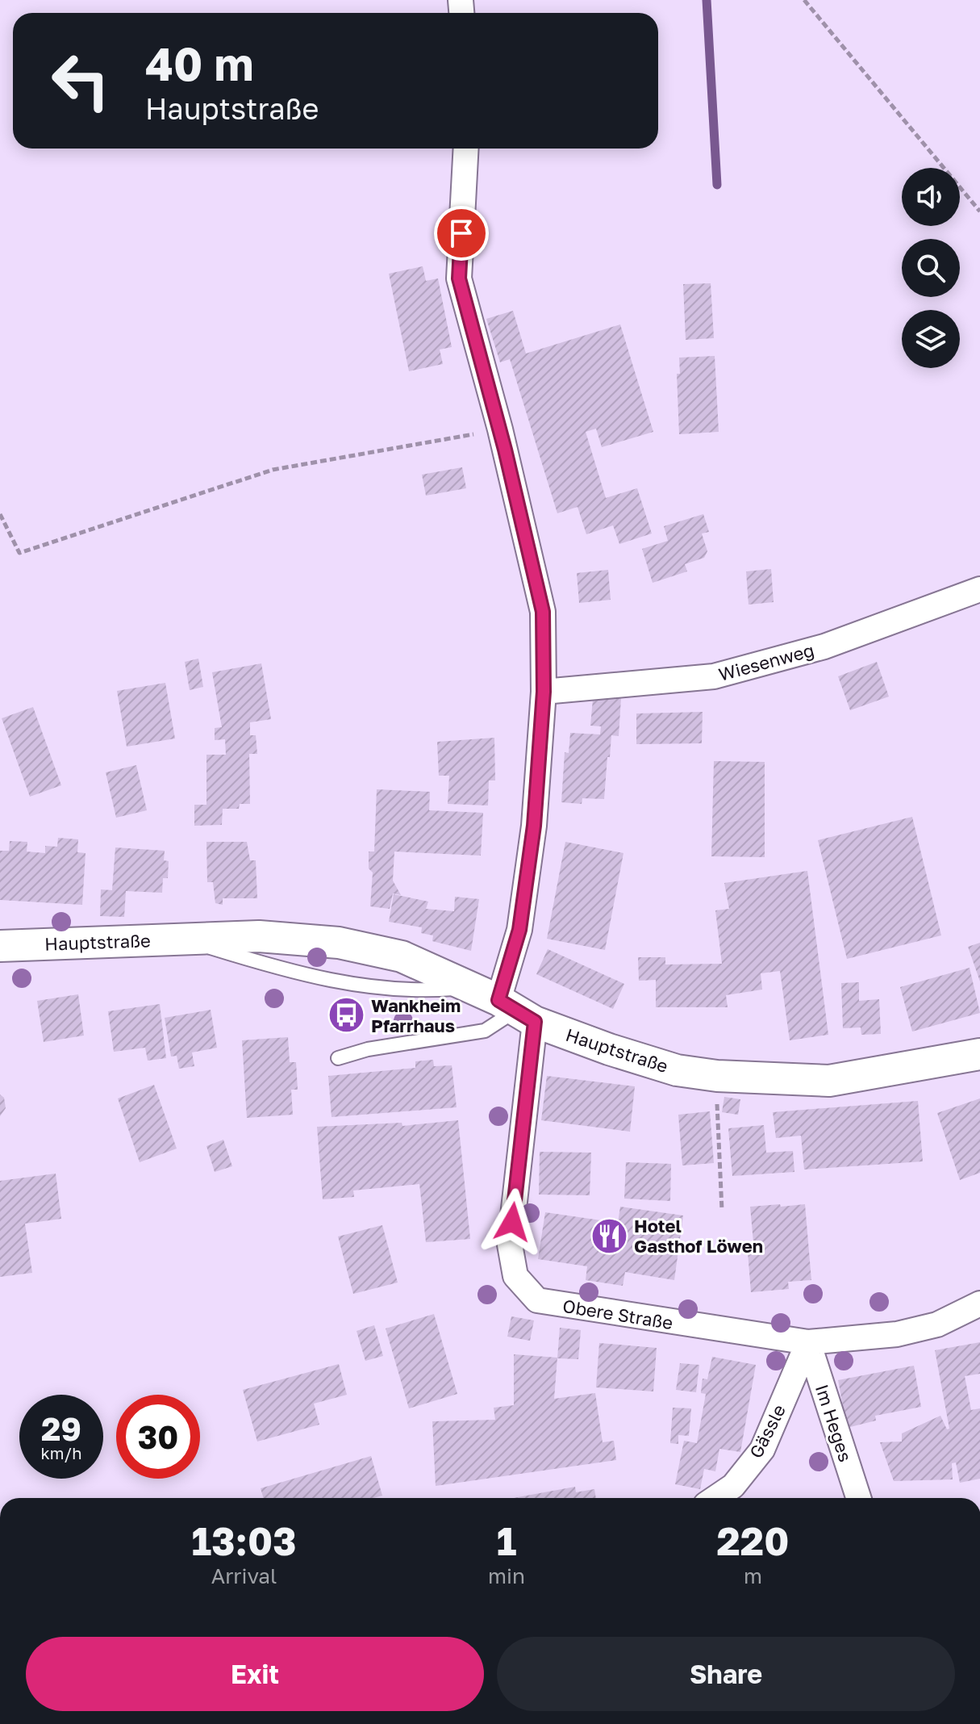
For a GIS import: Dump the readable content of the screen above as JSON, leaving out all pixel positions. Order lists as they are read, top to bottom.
{
  "streets": {
    "street": [
      "Wiesenweg",
      "Hauptstraße",
      "Obere Straße",
      "Im Heges",
      "Gässle"
    ]
  },
  "crossings": [
    ["Wiesenweg", "Obere Straße"],
    ["Hauptstraße", "Obere Straße"],
    ["Obere Straße", "Im Heges"],
    ["Obere Straße", "Gässle"],
    ["Im Heges", "Gässle"]
  ],
  "places": {
    "bus stop": ["Wankheim Pfarrhaus"],
    "restaurant": ["Hotel Gasthof Löwen"]
  },
  "page": {
    "turn": ["40 m", "Hauptstraße"],
    "speed": "29 km/h",
    "limit": "30",
    "eta": [
      "13:03",
      "Arrival",
      "1",
      "min",
      "220",
      "m"
    ],
    "buttons": ["Exit", "Share"]
  }
}
